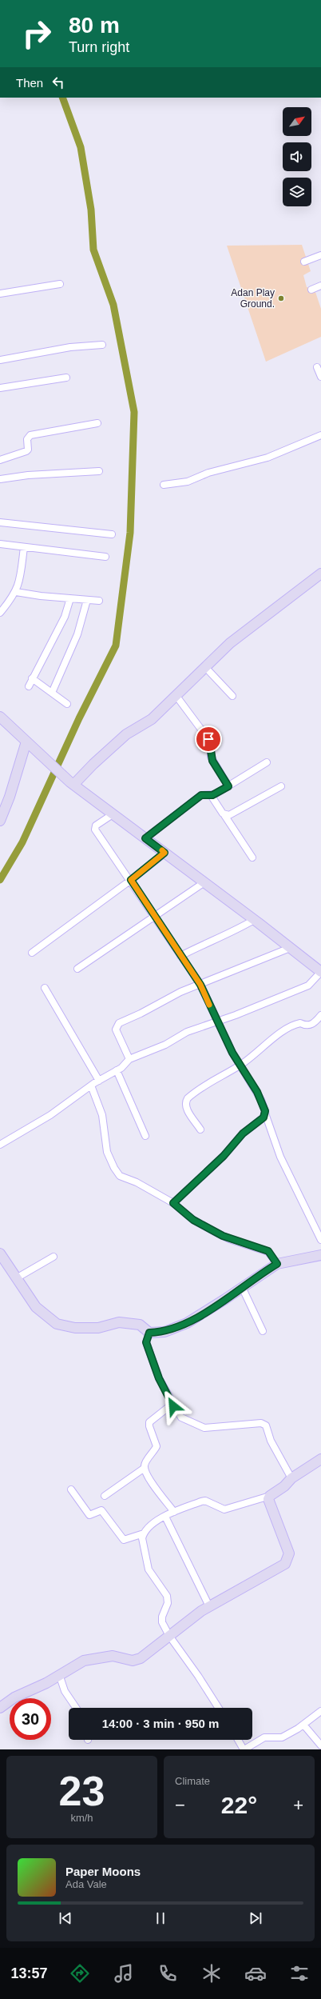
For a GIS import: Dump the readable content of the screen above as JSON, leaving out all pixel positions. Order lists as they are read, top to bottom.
{
  "places": ["Adan Play Ground."],
  "north": "top right",
  "page": {
    "turn": ["80 m", "Turn right"],
    "then": "Then",
    "limit": "30",
    "trip": "14:00 · 3 min · 950 m",
    "tile": [
      ["23", "km/h"],
      "Climate"
    ],
    "heat": ["−", "22°", "+"],
    "song": ["Paper Moons", "Ada Vale"],
    "tabs": "13:57"
  }
}
